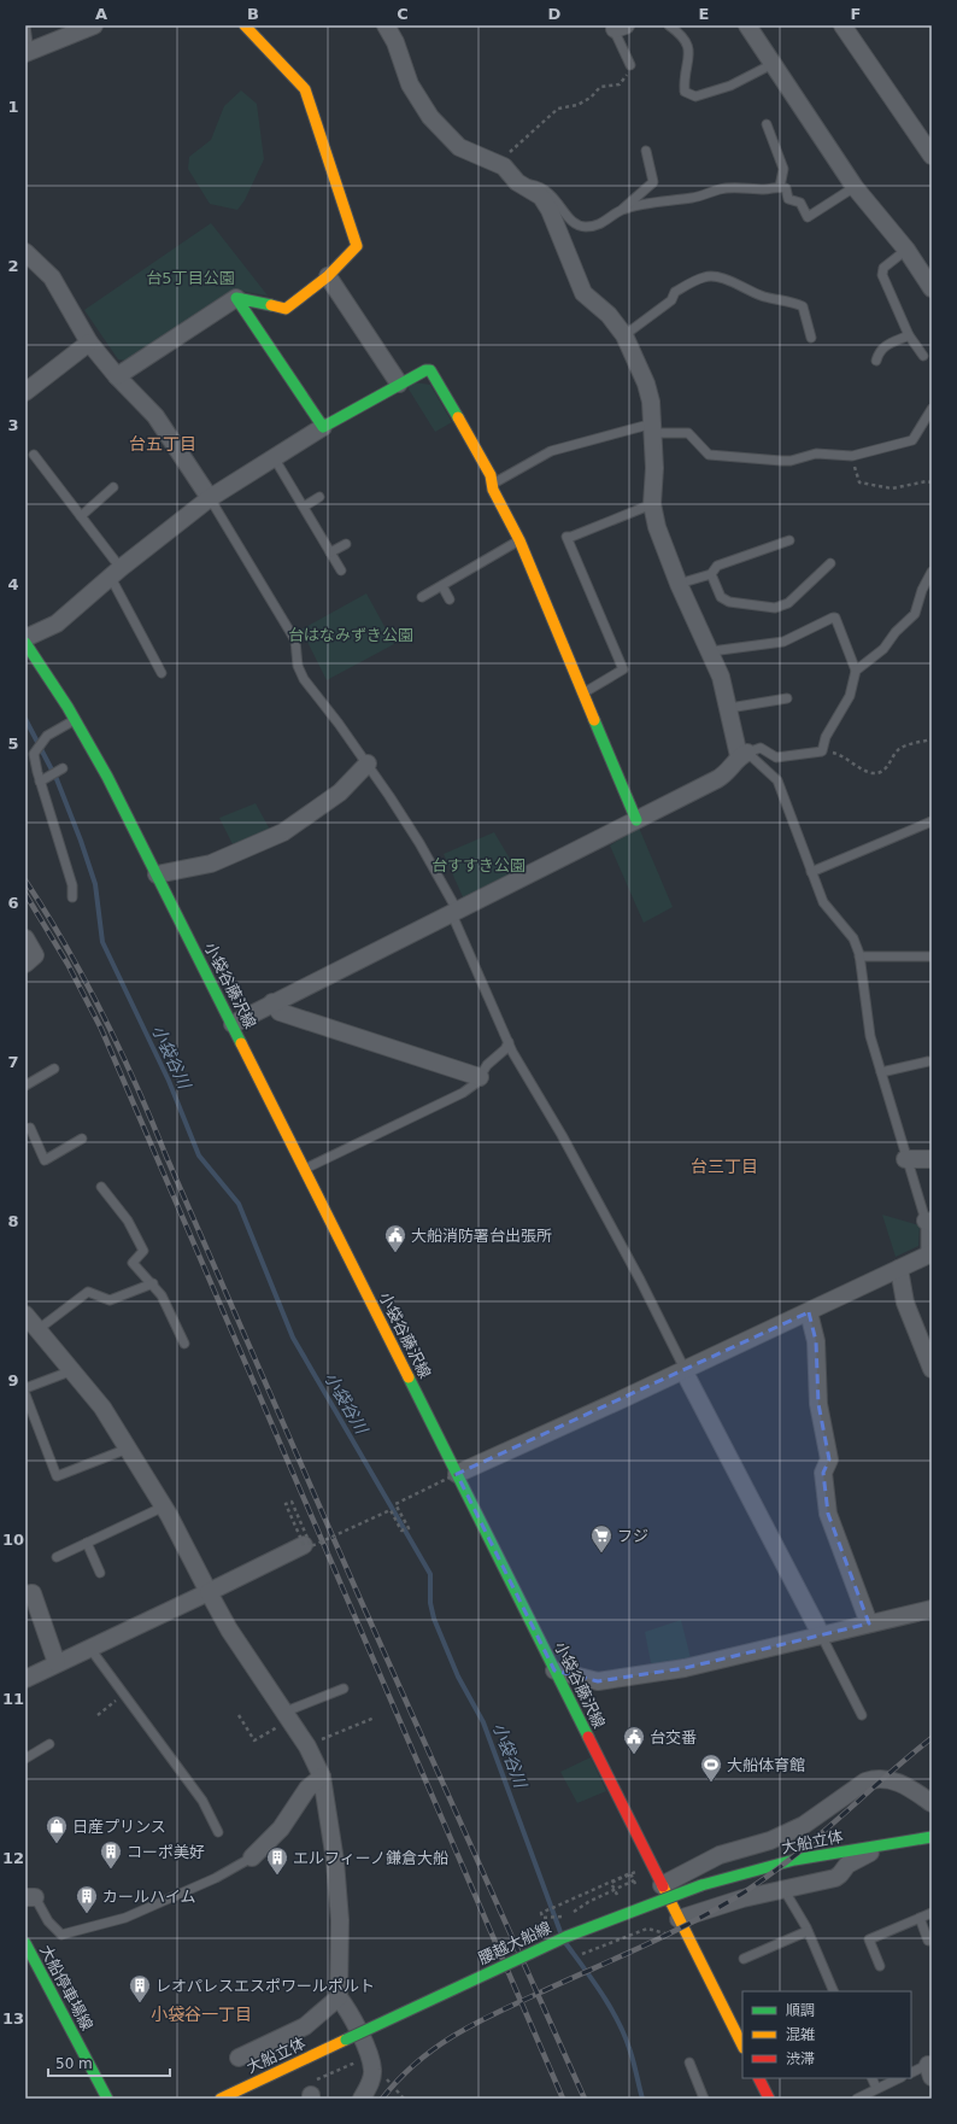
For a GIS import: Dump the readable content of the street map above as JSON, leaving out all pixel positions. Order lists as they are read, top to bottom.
{
  "streets": {
    "main road": [
      "小袋谷藤沢線",
      "大船立体",
      "腰越大船線",
      "大船停車場線"
    ]
  },
  "crossings": [
    ["大船立体", "腰越大船線"]
  ],
  "districts": ["台五丁目", "台三丁目", "小袋谷一丁目"],
  "water": ["小袋谷川"],
  "parks": ["台5丁目公園", "台はなみずき公園", "台すすき公園"],
  "places": {
    "public building": ["大船消防署台出張所", "台交番"],
    "supermarket": ["フジ"],
    "sports": ["大船体育館"],
    "shop": ["日産プリンス"],
    "building": [
      "コーポ美好",
      "エルフィーノ鎌倉大船",
      "カールハイム",
      "レオパレスエスポワールポルト"
    ]
  },
  "legend": ["順調", "混雑", "渋滞"],
  "scale_bar": "50 m",
  "grid": {
    "columns": [
      "A",
      "B",
      "C",
      "D",
      "E",
      "F"
    ],
    "rows": [
      "1",
      "2",
      "3",
      "4",
      "5",
      "6",
      "7",
      "8",
      "9",
      "10",
      "11",
      "12",
      "13"
    ]
  }
}
